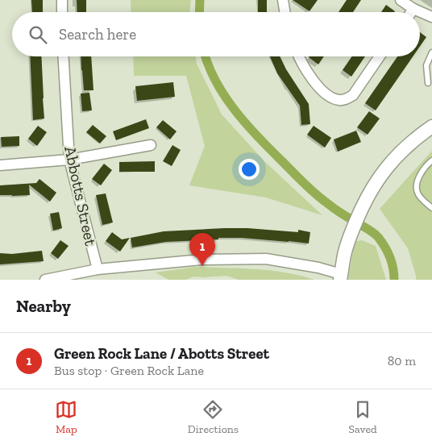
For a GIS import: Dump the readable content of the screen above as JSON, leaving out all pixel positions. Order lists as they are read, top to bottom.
{
  "streets": {
    "street": ["Abbotts Street"]
  },
  "page": {
    "search": "Search here",
    "pins": "1",
    "heading": "Nearby",
    "list": [
      {
        "mark": "1",
        "name": "Green Rock Lane / Abotts Street",
        "note": "Bus stop · Green Rock Lane",
        "value": "80 m"
      }
    ],
    "nav": ["Map", "Directions", "Saved"]
  }
}
